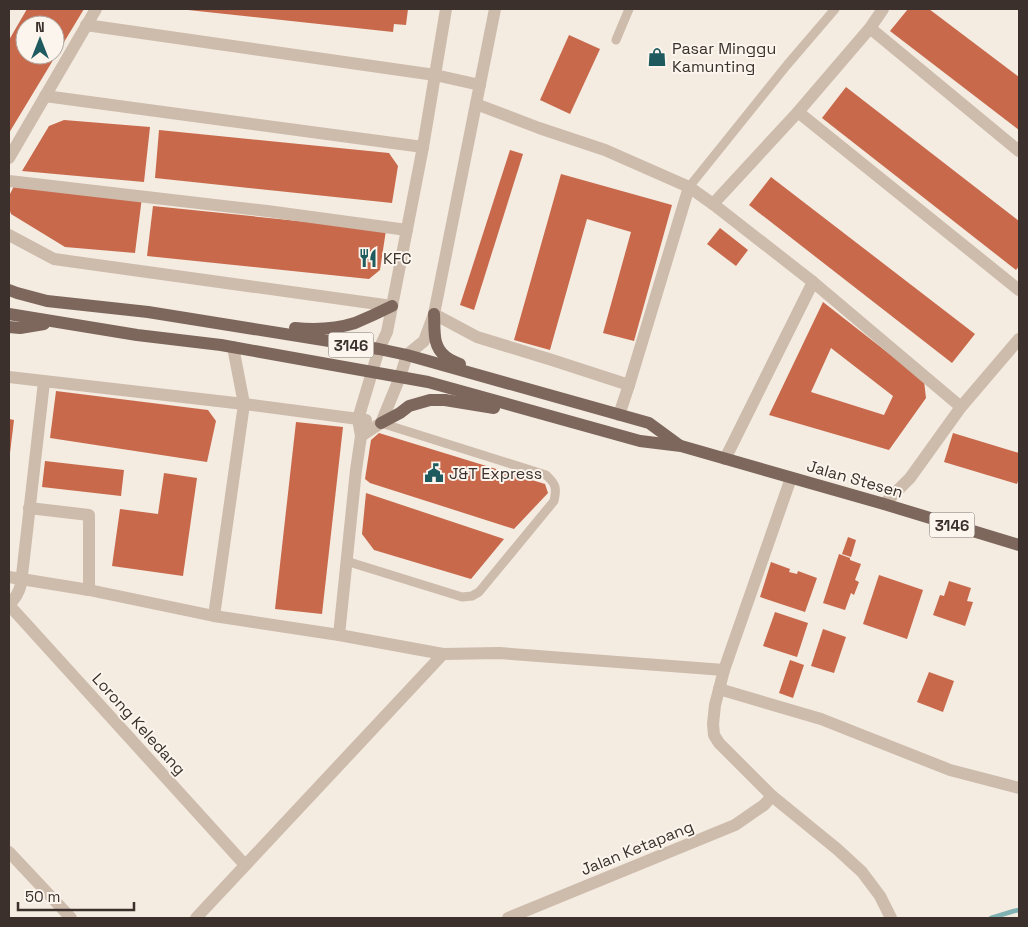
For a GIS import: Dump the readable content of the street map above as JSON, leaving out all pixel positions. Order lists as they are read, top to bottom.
{
  "streets": {
    "main road": ["3146", "Jalan Stesen"],
    "street": ["Lorong Keledang", "Jalan Ketapang"]
  },
  "crossings": [
    ["3146", "Jalan Stesen"]
  ],
  "places": {
    "shop": ["Pasar Minggu Kamunting"],
    "restaurant": ["KFC"],
    "public building": ["J&T Express"]
  },
  "scale_bar": "50 m",
  "north": "top"
}
